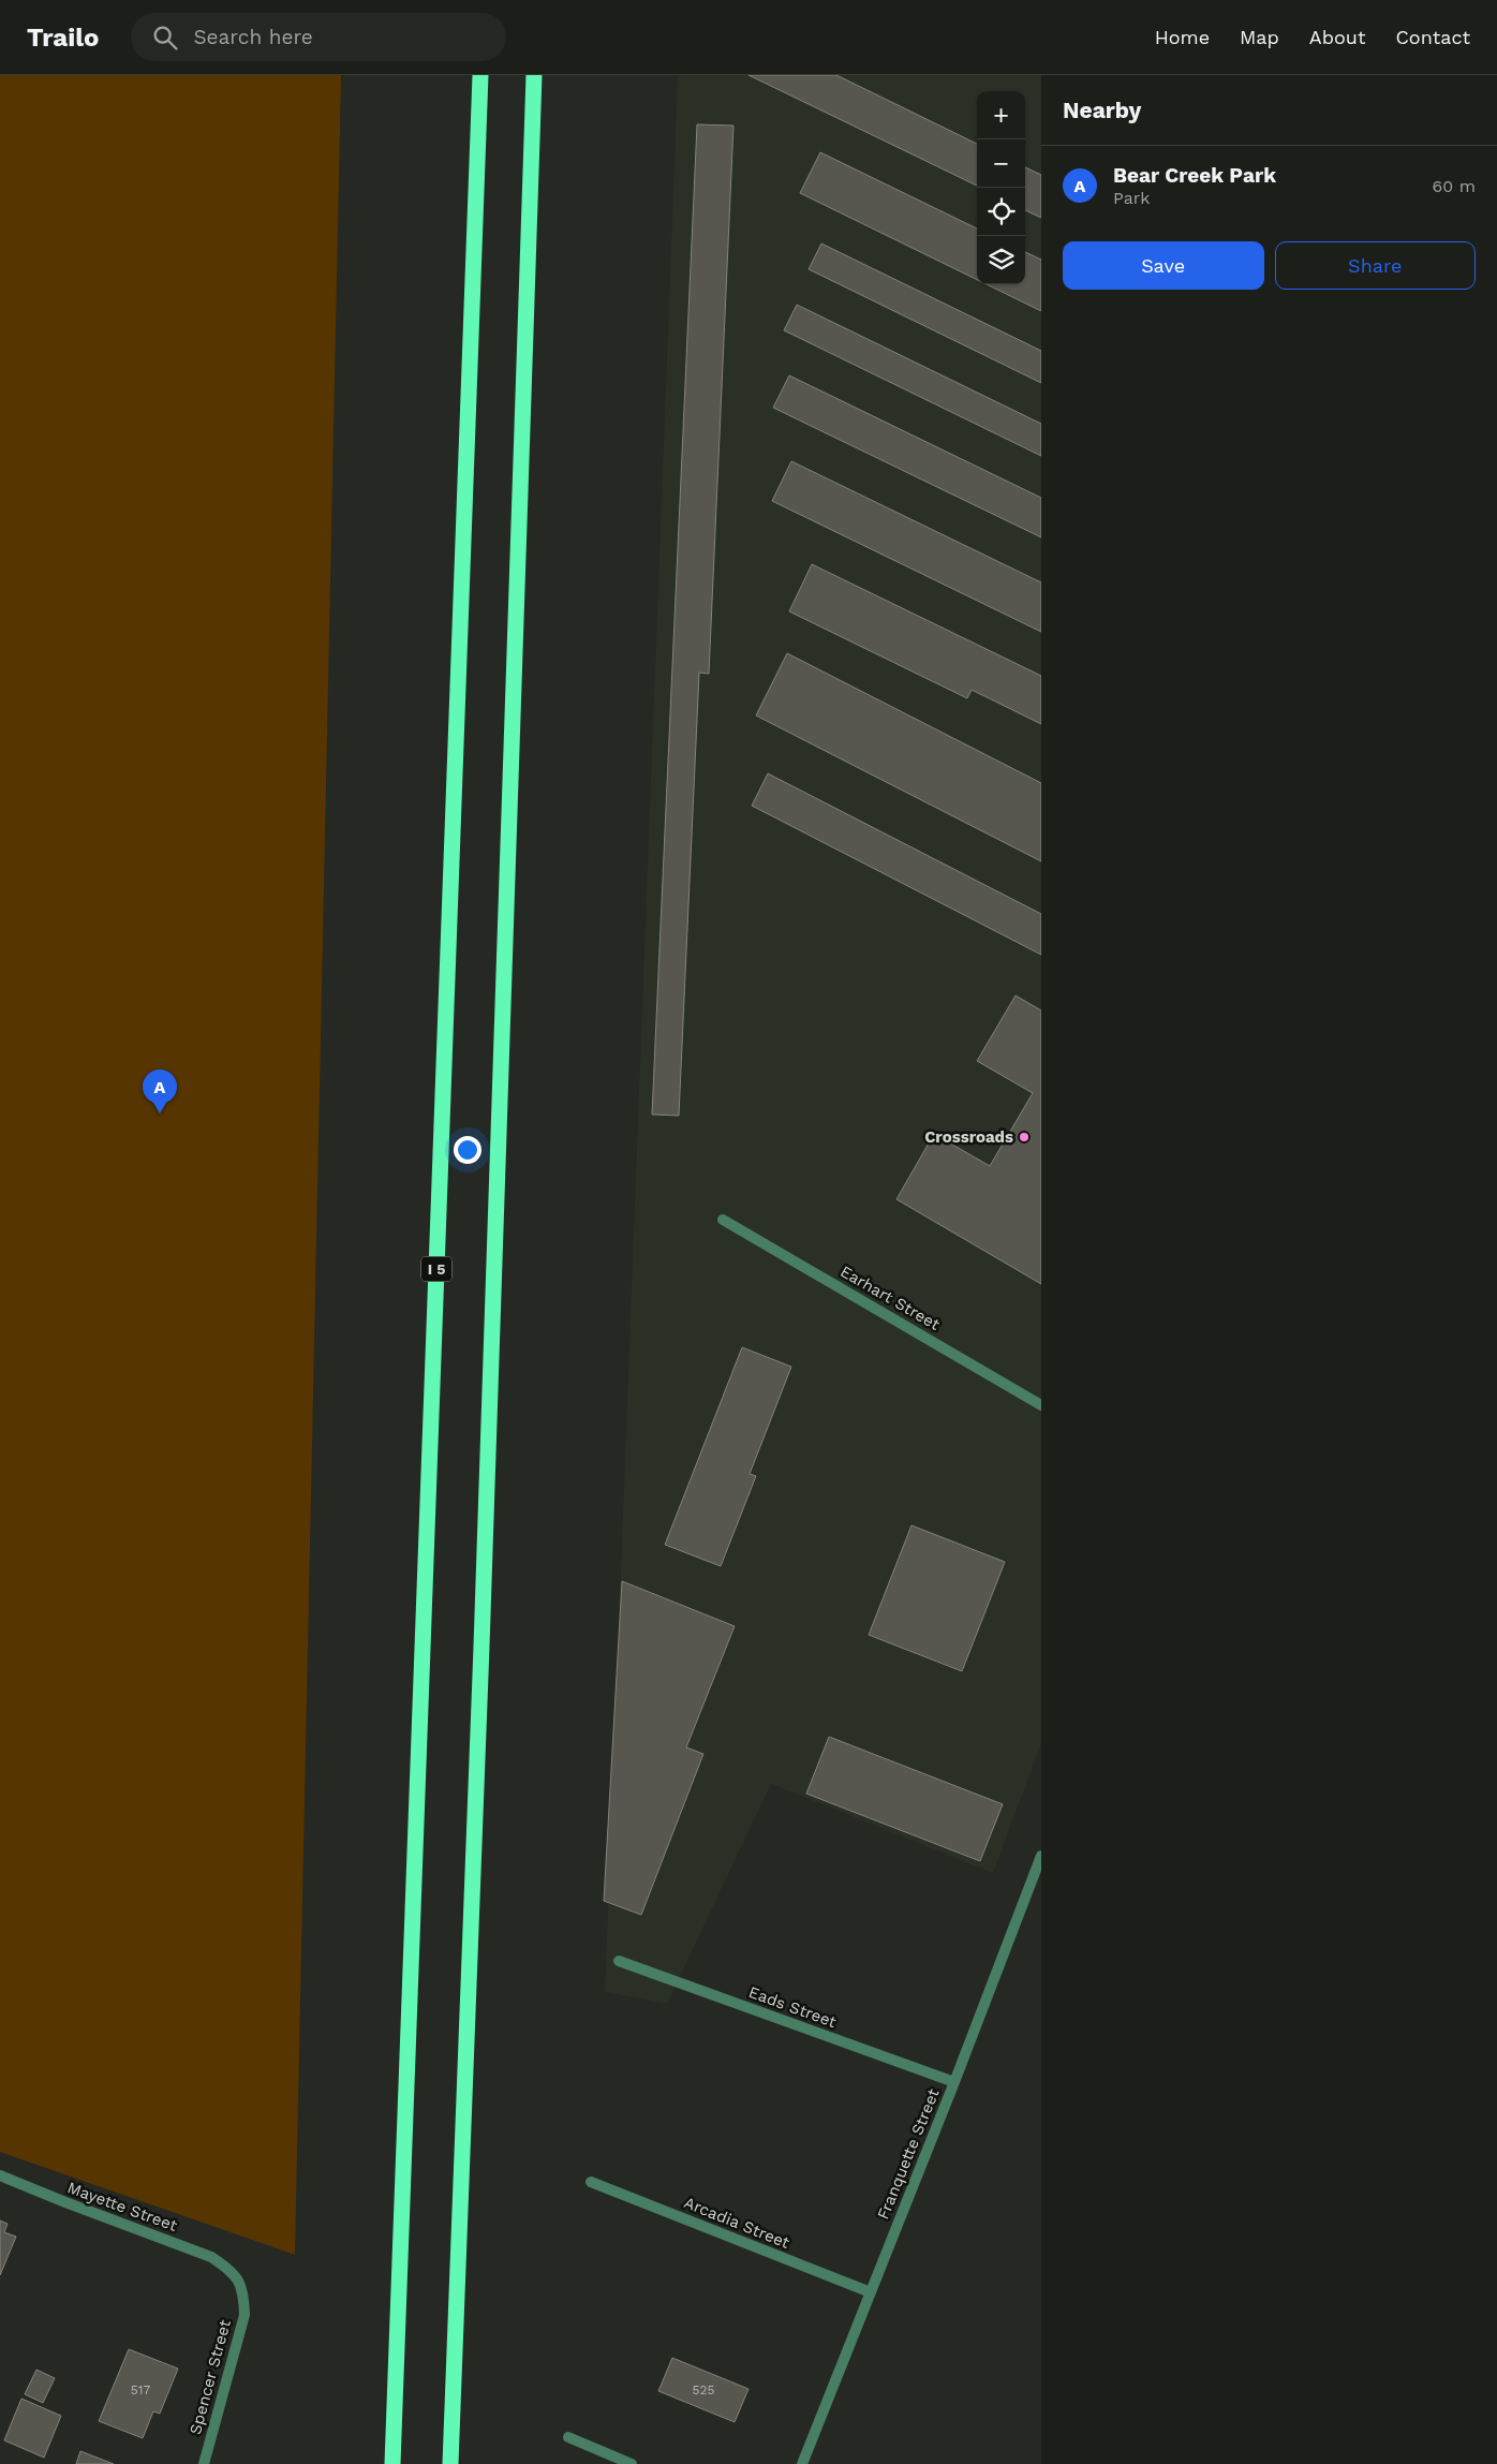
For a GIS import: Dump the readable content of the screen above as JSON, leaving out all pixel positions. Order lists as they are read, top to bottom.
{
  "streets": {
    "highway": ["I 5"],
    "street": [
      "Earhart Street",
      "Eads Street",
      "Franquette Street",
      "Mayette Street",
      "Arcadia Street",
      "Spencer Street"
    ]
  },
  "crossings": [
    ["Eads Street", "Franquette Street"],
    ["Franquette Street", "Arcadia Street"],
    ["Mayette Street", "Spencer Street"]
  ],
  "places": ["Crossroads"],
  "house_numbers": ["517", "525"],
  "page": {
    "header": "Trailo",
    "search": "Search here",
    "nav": [
      "Home",
      "Map",
      "About",
      "Contact"
    ],
    "heading": "Nearby",
    "map_buttons": ["+", "−"],
    "list": [
      {
        "mark": "A",
        "name": "Bear Creek Park",
        "note": "Park",
        "value": "60 m"
      }
    ],
    "buttons": ["Save", "Share"],
    "pins": "A"
  }
}
